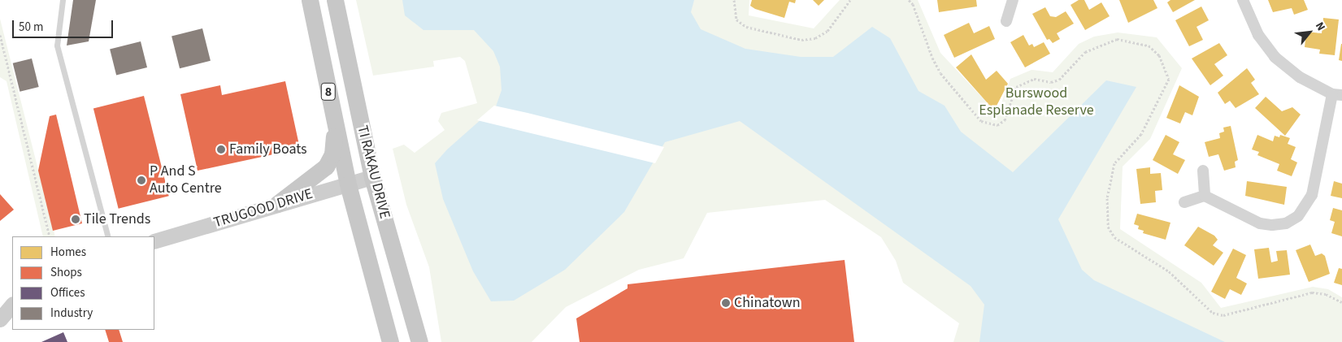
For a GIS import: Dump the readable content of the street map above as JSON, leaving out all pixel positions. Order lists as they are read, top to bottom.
{
  "streets": {
    "main road": ["8", "TI RAKAU DRIVE", "TRUGOOD DRIVE"]
  },
  "crossings": [
    ["TI RAKAU DRIVE", "TRUGOOD DRIVE"]
  ],
  "parks": ["Burswood Esplanade Reserve"],
  "places": [
    "Family Boats",
    "P And S Auto Centre",
    "Tile Trends",
    "Chinatown"
  ],
  "legend": [
    "Homes",
    "Shops",
    "Offices",
    "Industry"
  ],
  "scale_bar": "50 m",
  "north": "top right"
}
